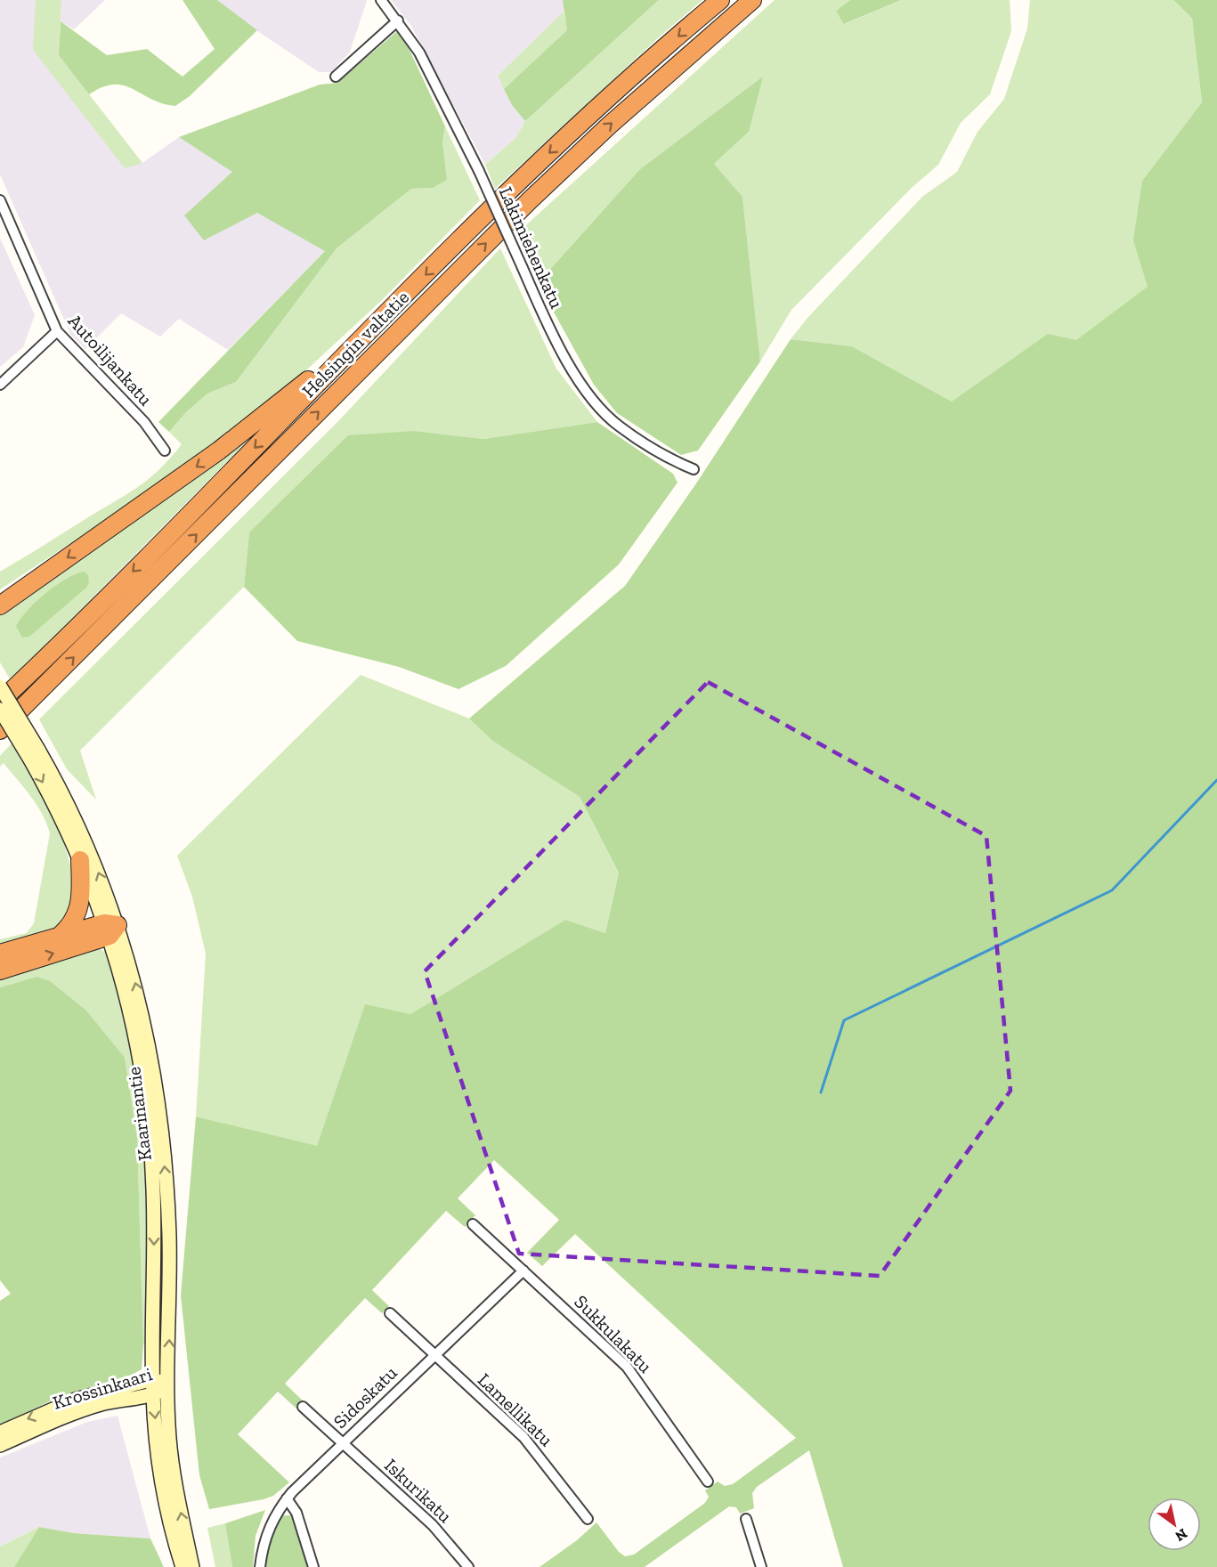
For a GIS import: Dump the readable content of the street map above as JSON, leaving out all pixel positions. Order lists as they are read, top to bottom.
{
  "streets": {
    "highway": ["Helsingin valtatie"],
    "main road": ["Kaarinantie", "Krossinkaari"],
    "street": [
      "Lakimiehenkatu",
      "Autoilijankatu",
      "Sukkulakatu",
      "Sidoskatu",
      "Lamellikatu",
      "Iskurikatu"
    ]
  },
  "crossings": [
    ["Kaarinantie", "Krossinkaari"],
    ["Sukkulakatu", "Sidoskatu"],
    ["Sidoskatu", "Lamellikatu"],
    ["Sidoskatu", "Iskurikatu"]
  ],
  "north": "bottom right"
}
